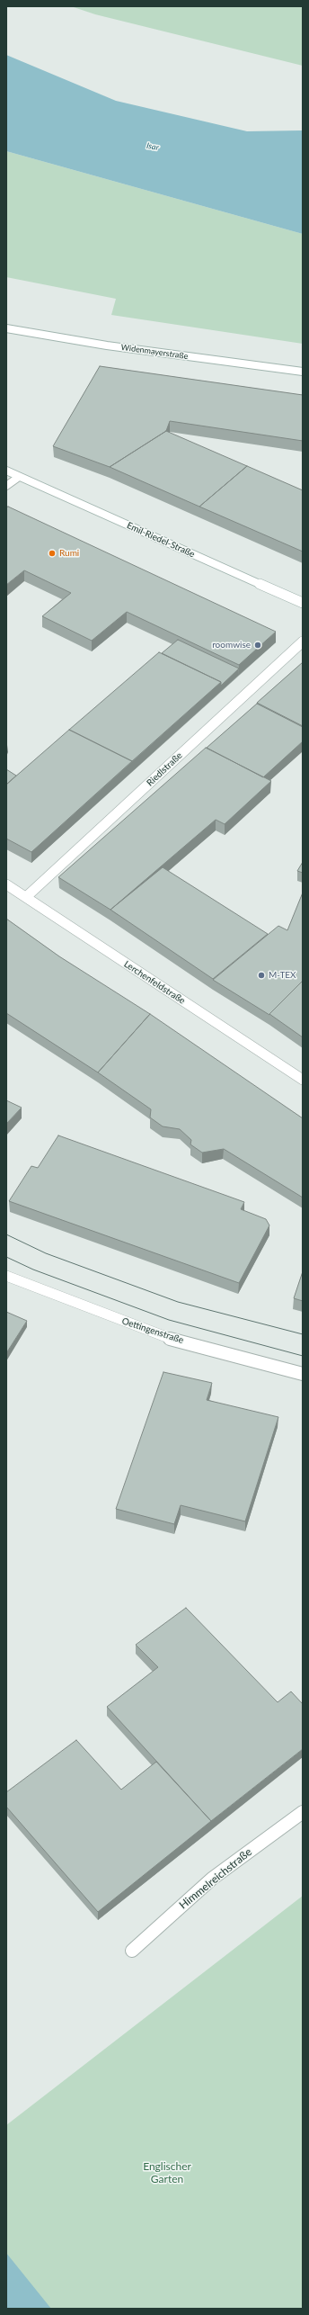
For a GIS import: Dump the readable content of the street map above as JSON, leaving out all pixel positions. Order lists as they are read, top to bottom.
{
  "streets": {
    "street": [
      "Widenmayerstraße",
      "Emil-Riedel-Straße",
      "Riedlstraße",
      "Lerchenfeldstraße",
      "Oettingenstraße",
      "Himmelreichstraße"
    ]
  },
  "crossings": [
    ["Riedlstraße", "Lerchenfeldstraße"]
  ],
  "water": ["Isar"],
  "parks": ["Englischer Garten"],
  "places": ["Rumi", "roomwise", "M-TEX"]
}
